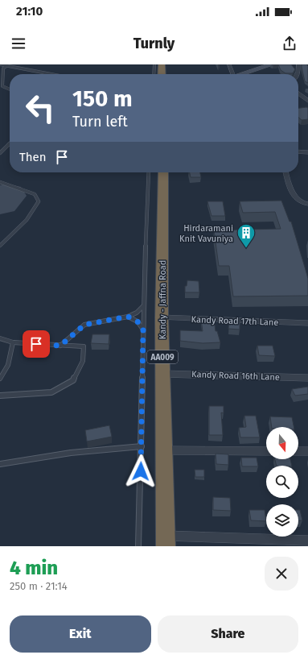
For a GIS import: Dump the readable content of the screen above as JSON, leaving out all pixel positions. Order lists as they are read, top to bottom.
{
  "streets": {
    "highway": ["Kandy - Jaffna Road", "AA009"],
    "street": ["Kandy Road 17th Lane", "Kandy Road 16th Lane"]
  },
  "crossings": [
    ["Kandy - Jaffna Road", "Kandy Road 17th Lane"],
    ["Kandy - Jaffna Road", "Kandy Road 16th Lane"]
  ],
  "places": {
    "building": ["Hirdaramani Knit Vavuniya"]
  },
  "north": "bottom",
  "page": {
    "status": "21:10",
    "header": "Turnly",
    "turn": ["150 m", "Turn left"],
    "then": "Then",
    "heading": ["4 min", "250 m · 21:14"],
    "buttons": ["Exit", "Share"]
  }
}
